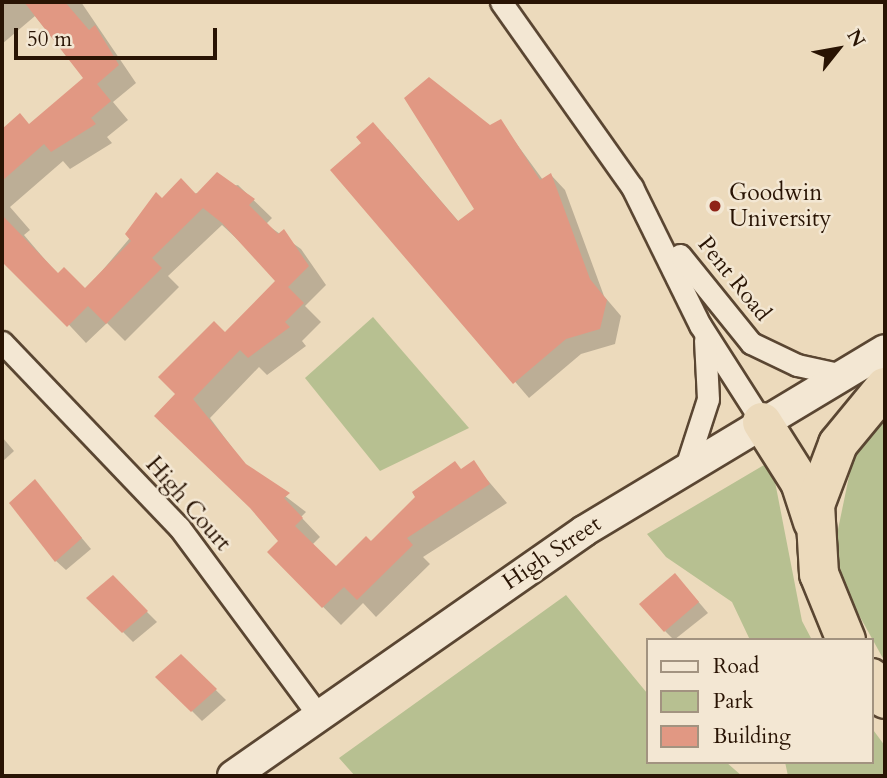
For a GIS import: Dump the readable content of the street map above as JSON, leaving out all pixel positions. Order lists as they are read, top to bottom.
{
  "streets": {
    "main road": ["High Street"],
    "street": ["Pent Road", "High Court"]
  },
  "crossings": [
    ["Pent Road", "High Street"],
    ["High Court", "High Street"]
  ],
  "places": ["Goodwin University"],
  "legend": ["Road", "Park", "Building"],
  "scale_bar": "50 m",
  "north": "top right"
}
